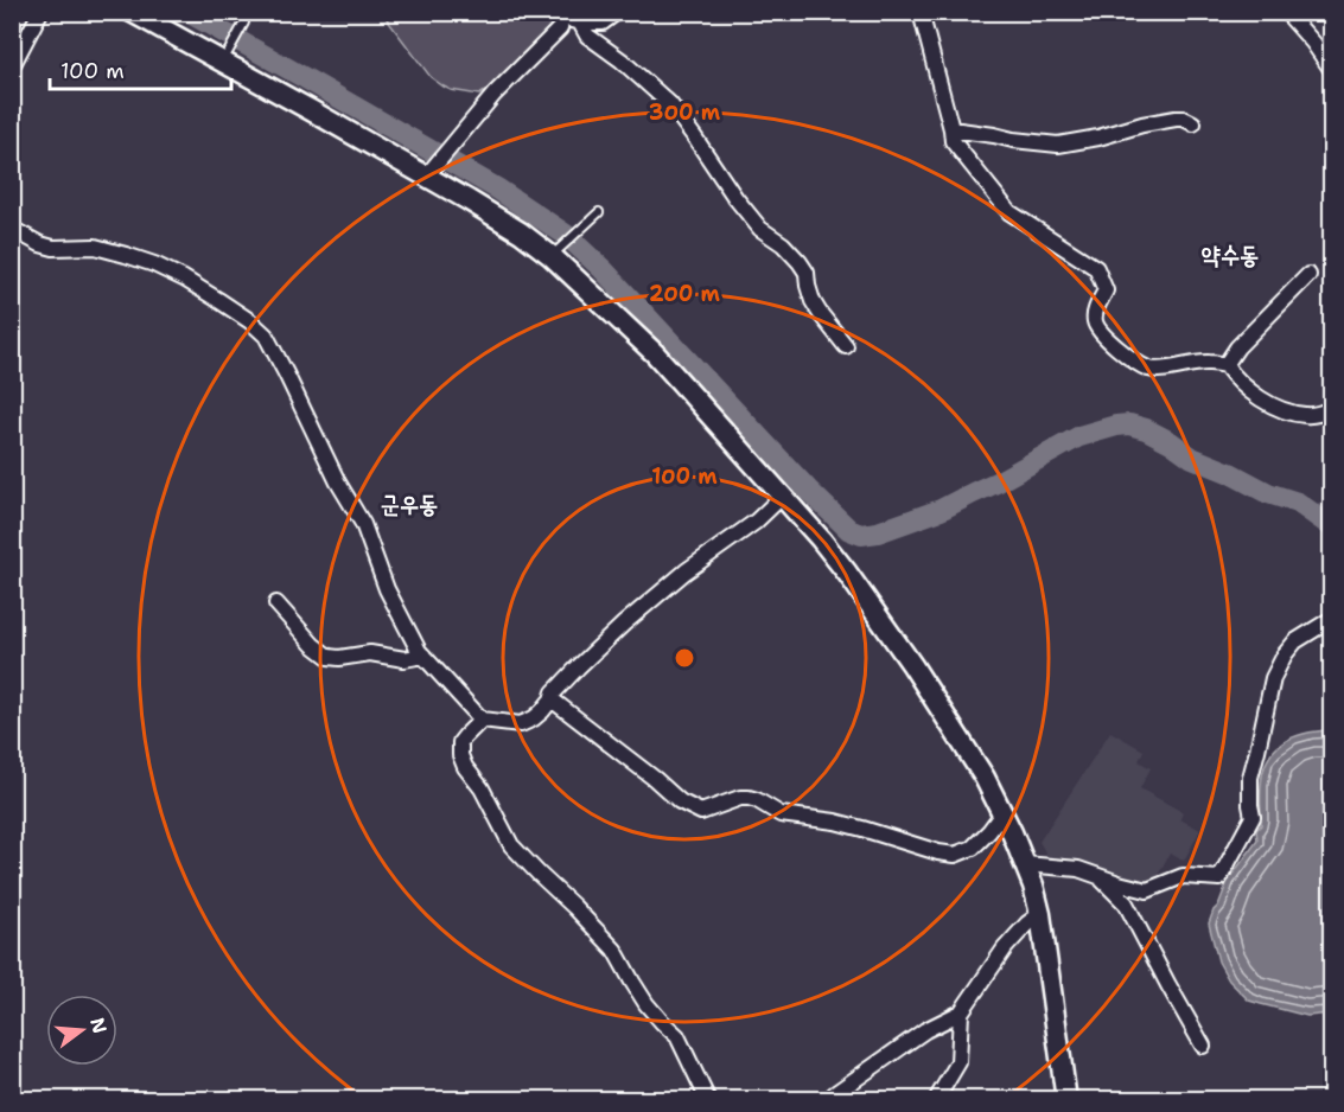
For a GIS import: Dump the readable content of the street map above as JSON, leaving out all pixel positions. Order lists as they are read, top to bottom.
{
  "districts": ["약수동", "군우동"],
  "scale_bar": "100 m",
  "north": "right",
  "rings": ["300 m", "200 m", "100 m"]
}
